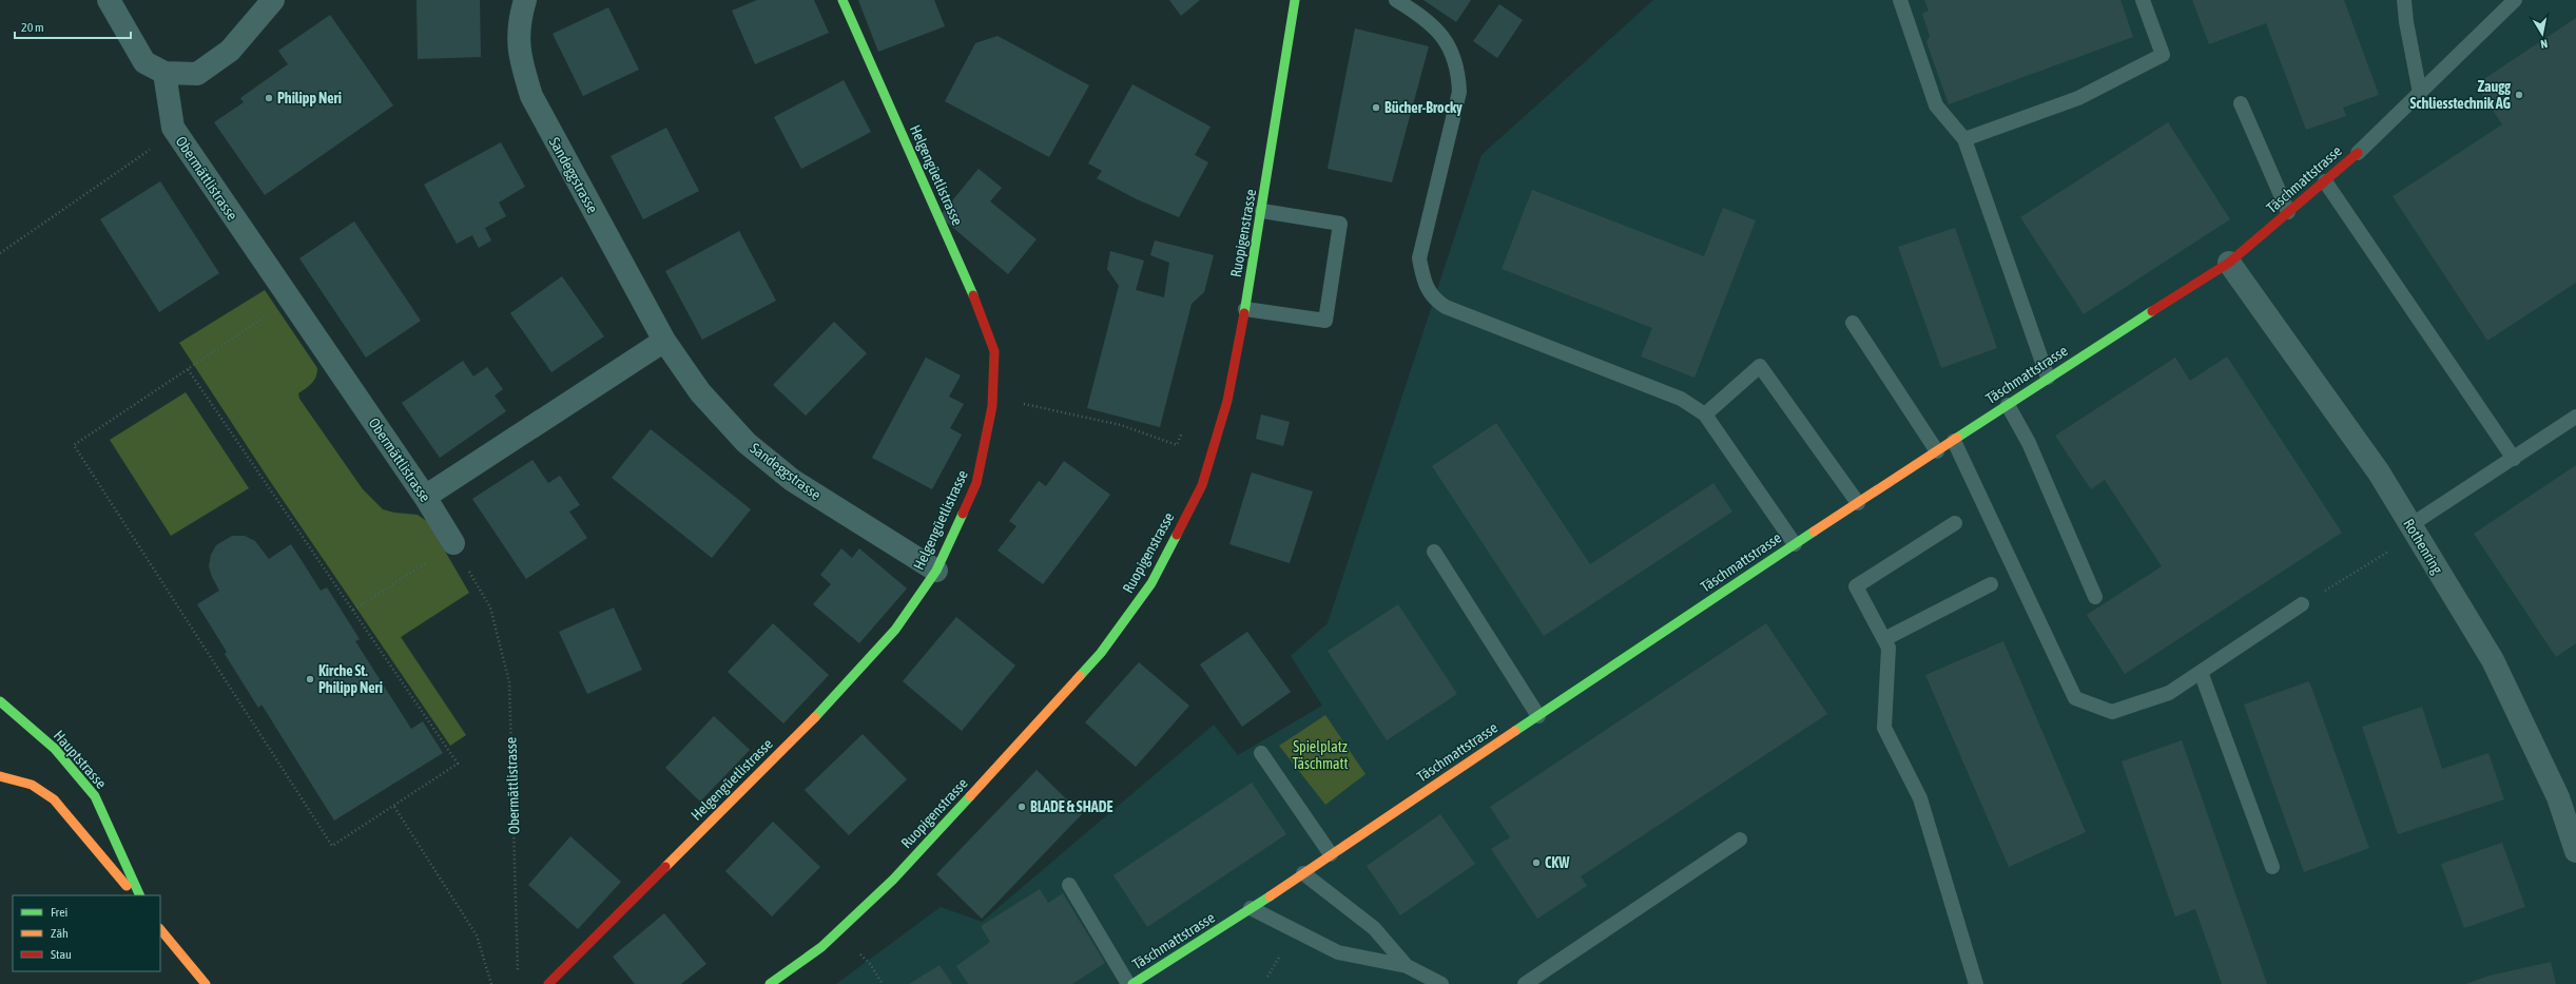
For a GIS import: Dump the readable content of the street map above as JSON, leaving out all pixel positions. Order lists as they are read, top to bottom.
{
  "streets": {
    "street": [
      "Sandeggstrasse",
      "Helgengüetlistrasse",
      "Obermättlistrasse",
      "Täschmattstrasse",
      "Ruopigenstrasse",
      "Rothenring",
      "Hauptstrasse"
    ]
  },
  "crossings": [
    ["Sandeggstrasse", "Helgengüetlistrasse"],
    ["Täschmattstrasse", "Rothenring"]
  ],
  "parks": ["Spielplatz Täschmatt"],
  "places": [
    "Zaugg Schliesstechnik AG",
    "Philipp Neri",
    "Bücher-Brocky",
    "Kirche St. Philipp Neri",
    "BLADE & SHADE",
    "CKW"
  ],
  "legend": ["Frei", "Zäh", "Stau"],
  "scale_bar": "20 m",
  "north": "bottom"
}
